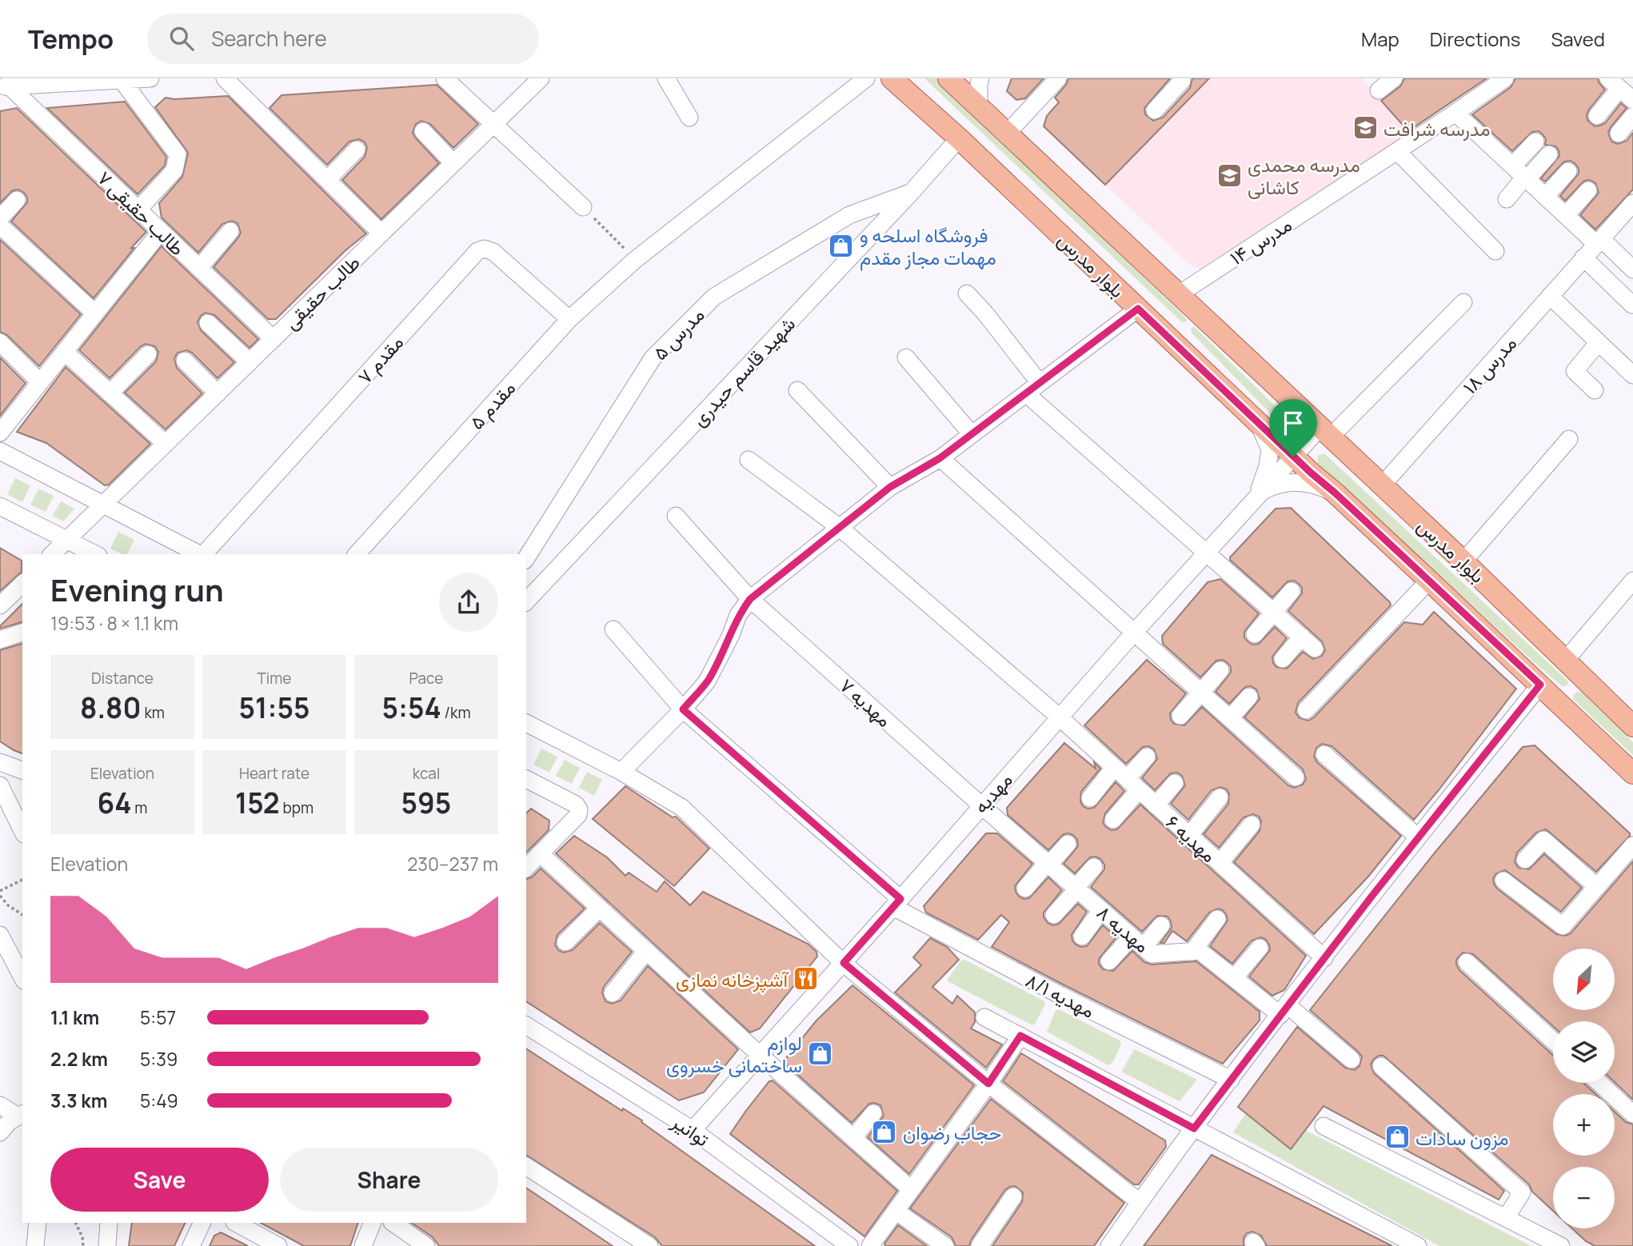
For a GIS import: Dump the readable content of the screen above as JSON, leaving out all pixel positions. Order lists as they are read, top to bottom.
{
  "streets": {
    "main road": ["بلوار مدرس"],
    "street": [
      "طالب حقیقی ۷",
      "مدرس ۱۴",
      "طالب حقیقی",
      "مدرس ۵",
      "مقدم ۷",
      "مدرس ۱۸",
      "شهید قاسم حیدری",
      "مقدم ۵",
      "مهدیه ۷",
      "مهدیه",
      "مهدیه ۶",
      "مهدیه ۸",
      "مهدیه ۸/۱",
      "توانیر"
    ]
  },
  "crossings": [
    ["طالب حقیقی ۷", "طالب حقیقی"],
    ["مدرس ۱۴", "بلوار مدرس"],
    ["بلوار مدرس", "مدرس ۱۸"],
    ["بلوار مدرس", "شهید قاسم حیدری"],
    ["بلوار مدرس", "مهدیه"],
    ["مدرس ۵", "شهید قاسم حیدری"],
    ["مقدم ۷", "مقدم ۵"],
    ["مهدیه ۷", "مهدیه"],
    ["مهدیه ۷", "مهدیه ۸"],
    ["مهدیه", "مهدیه ۶"],
    ["مهدیه", "مهدیه ۸"],
    ["مهدیه", "مهدیه ۸/۱"],
    ["مهدیه", "توانیر"]
  ],
  "places": {
    "school or university": ["مدرسه شرافت", "مدرسه محمدی کاشانی"],
    "shop": [
      "فروشگاه اسلحه و مهمات مجاز مقدم",
      "لوازم ساختمانی خسروی",
      "حجاب رضوان",
      "مزون سادات"
    ],
    "restaurant": ["آشپزخانه نمازی"]
  },
  "north": "bottom left",
  "page": {
    "header": "Tempo",
    "search": "Search here",
    "nav": ["Map", "Directions", "Saved"],
    "heading": ["Evening run", "19:53 · 8 × 1.1 km"],
    "stats": [
      ["Distance", "8.80 km"],
      ["Time", "51:55"],
      ["Pace", "5:54 /km"],
      ["Elevation", "64 m"],
      ["Heart rate", "152 bpm"],
      ["kcal", "595"]
    ],
    "chart": ["Elevation", "230–237 m"],
    "map_buttons": ["+", "−"],
    "list": [
      {
        "name": "1.1 km",
        "note": "5:57"
      },
      {
        "name": "2.2 km",
        "note": "5:39"
      },
      {
        "name": "3.3 km",
        "note": "5:49"
      }
    ],
    "buttons": ["Save", "Share"]
  }
}
